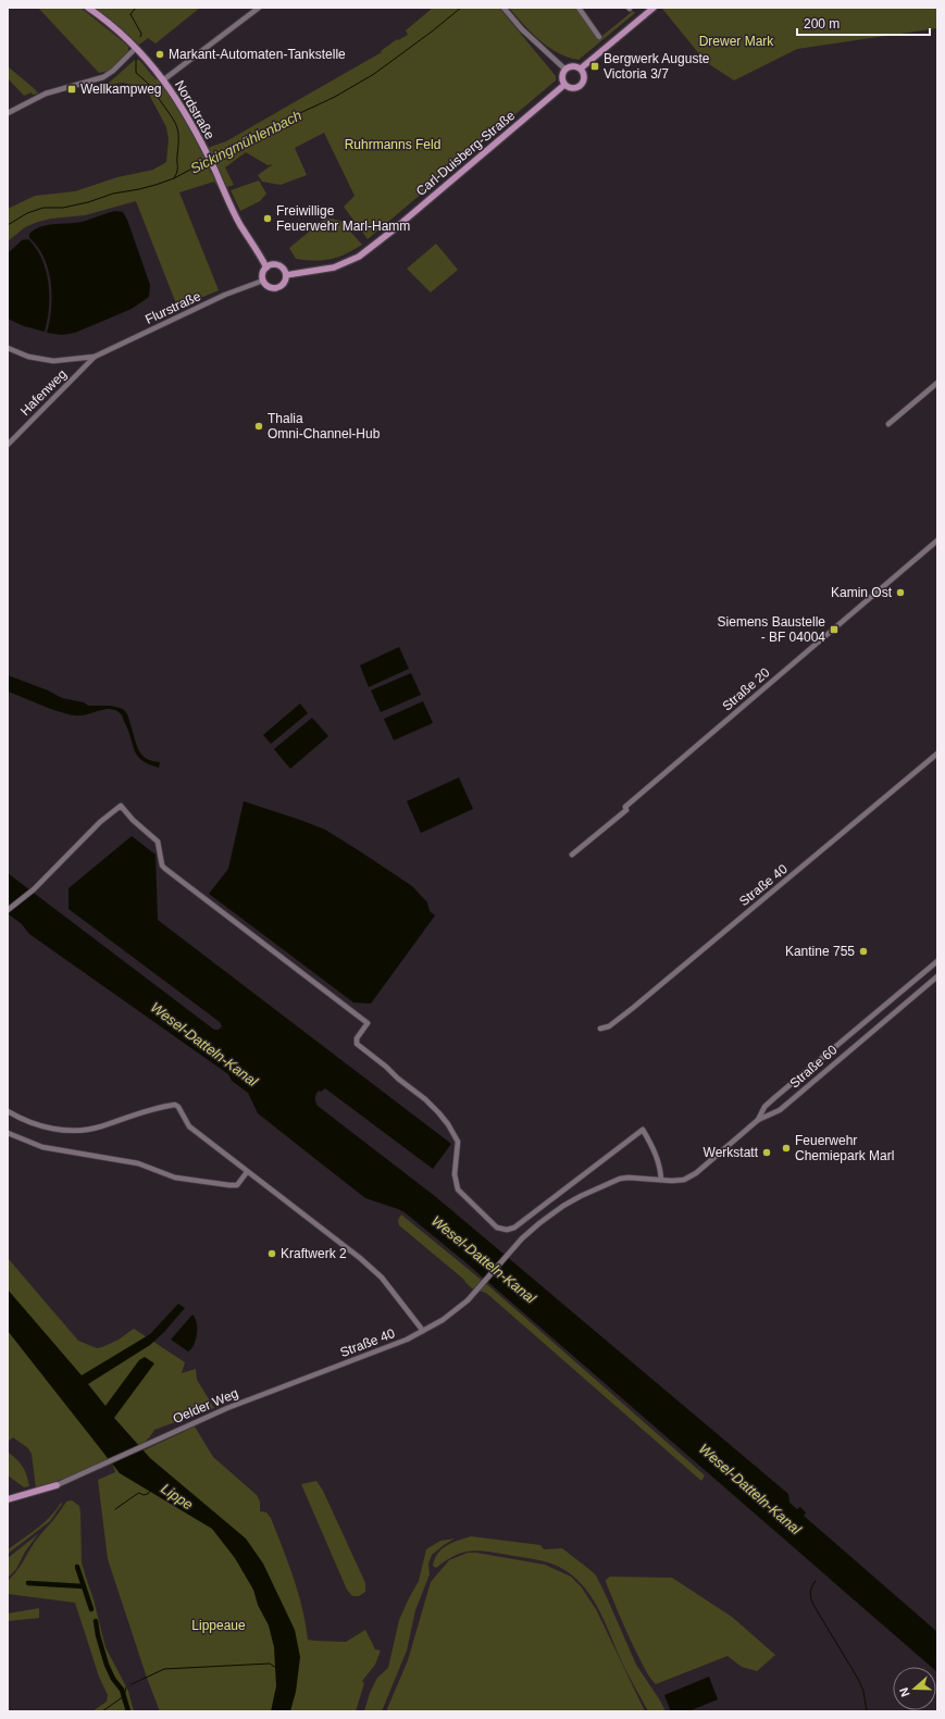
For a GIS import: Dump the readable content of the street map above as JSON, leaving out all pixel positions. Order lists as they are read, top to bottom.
{
  "streets": {
    "main road": ["Nordstraße", "Carl-Duisberg-Straße"],
    "street": [
      "Flurstraße",
      "Hafenweg",
      "Straße 20",
      "Straße 40",
      "Straße 60",
      "Oelder Weg"
    ]
  },
  "crossings": [
    ["Nordstraße", "Carl-Duisberg-Straße"],
    ["Nordstraße", "Flurstraße"],
    ["Carl-Duisberg-Straße", "Flurstraße"],
    ["Flurstraße", "Hafenweg"],
    ["Straße 40", "Straße 60"],
    ["Straße 40", "Oelder Weg"]
  ],
  "water": ["Sickingmühlenbach", "Wesel-Datteln-Kanal", "Lippe"],
  "parks": ["Drewer Mark", "Ruhrmanns Feld", "Lippeaue"],
  "places": {
    "other": [
      "Markant-Automaten-Tankstelle",
      "Freiwillige Feuerwehr Marl-Hamm",
      "Thalia Omni-Channel-Hub",
      "Kamin Ost",
      "Kantine 755",
      "Feuerwehr Chemiepark Marl",
      "Werkstatt",
      "Kraftwerk 2"
    ],
    "transit": ["Bergwerk Auguste Victoria 3/7", "Wellkampweg", "Siemens Baustelle - BF 04004"]
  },
  "scale_bar": "200 m",
  "north": "left"
}
